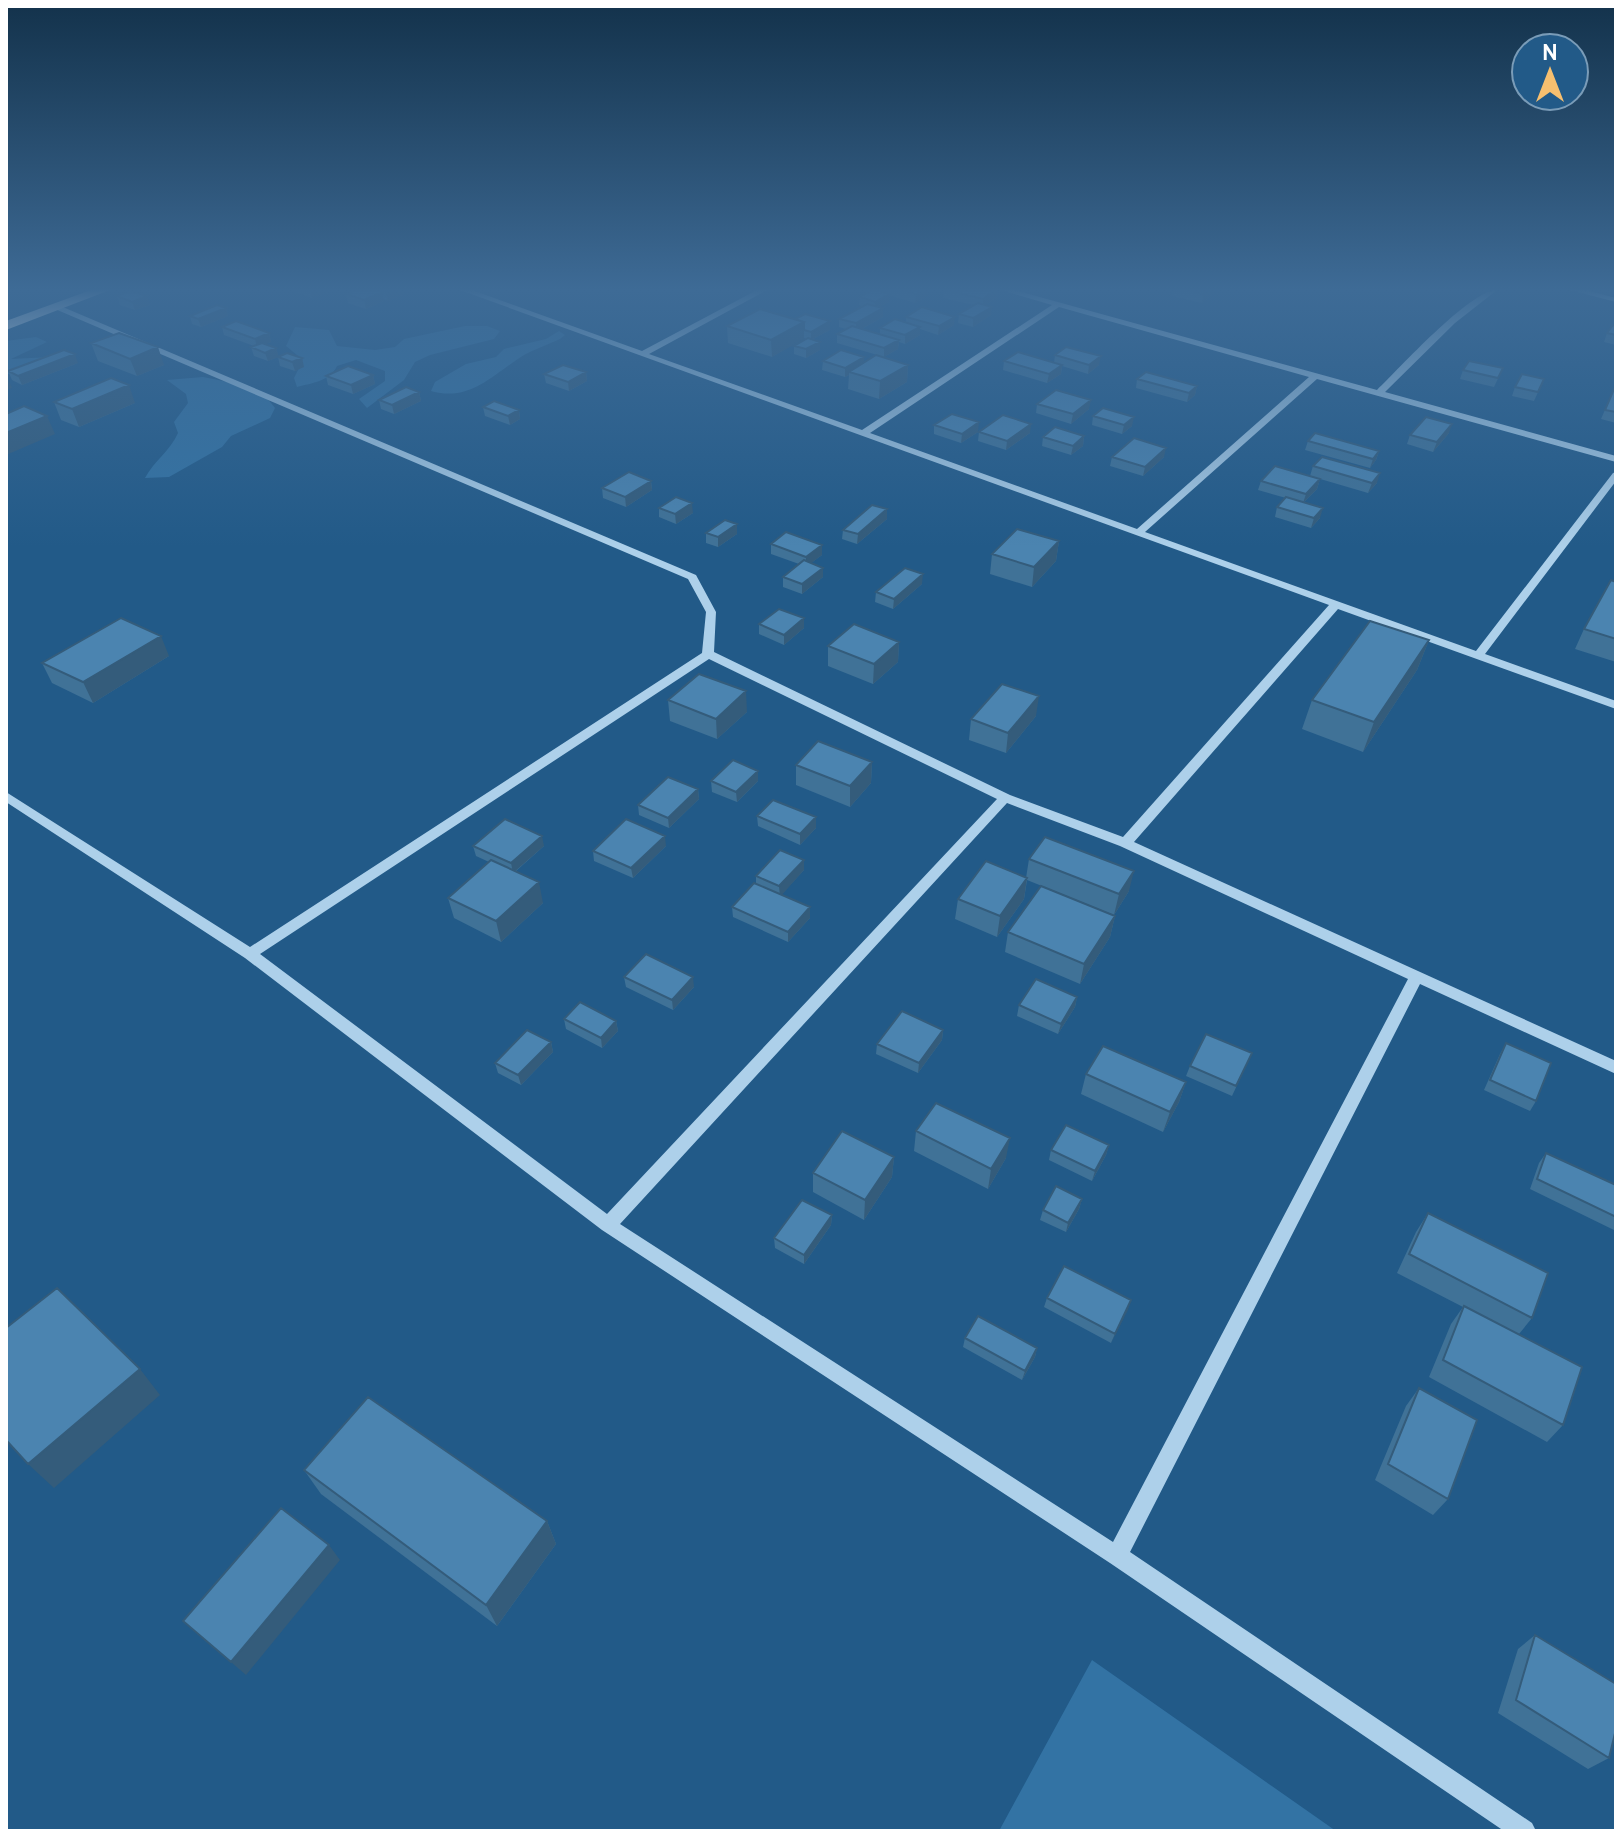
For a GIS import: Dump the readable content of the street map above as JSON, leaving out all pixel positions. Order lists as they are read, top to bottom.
{
  "north": "top"
}
